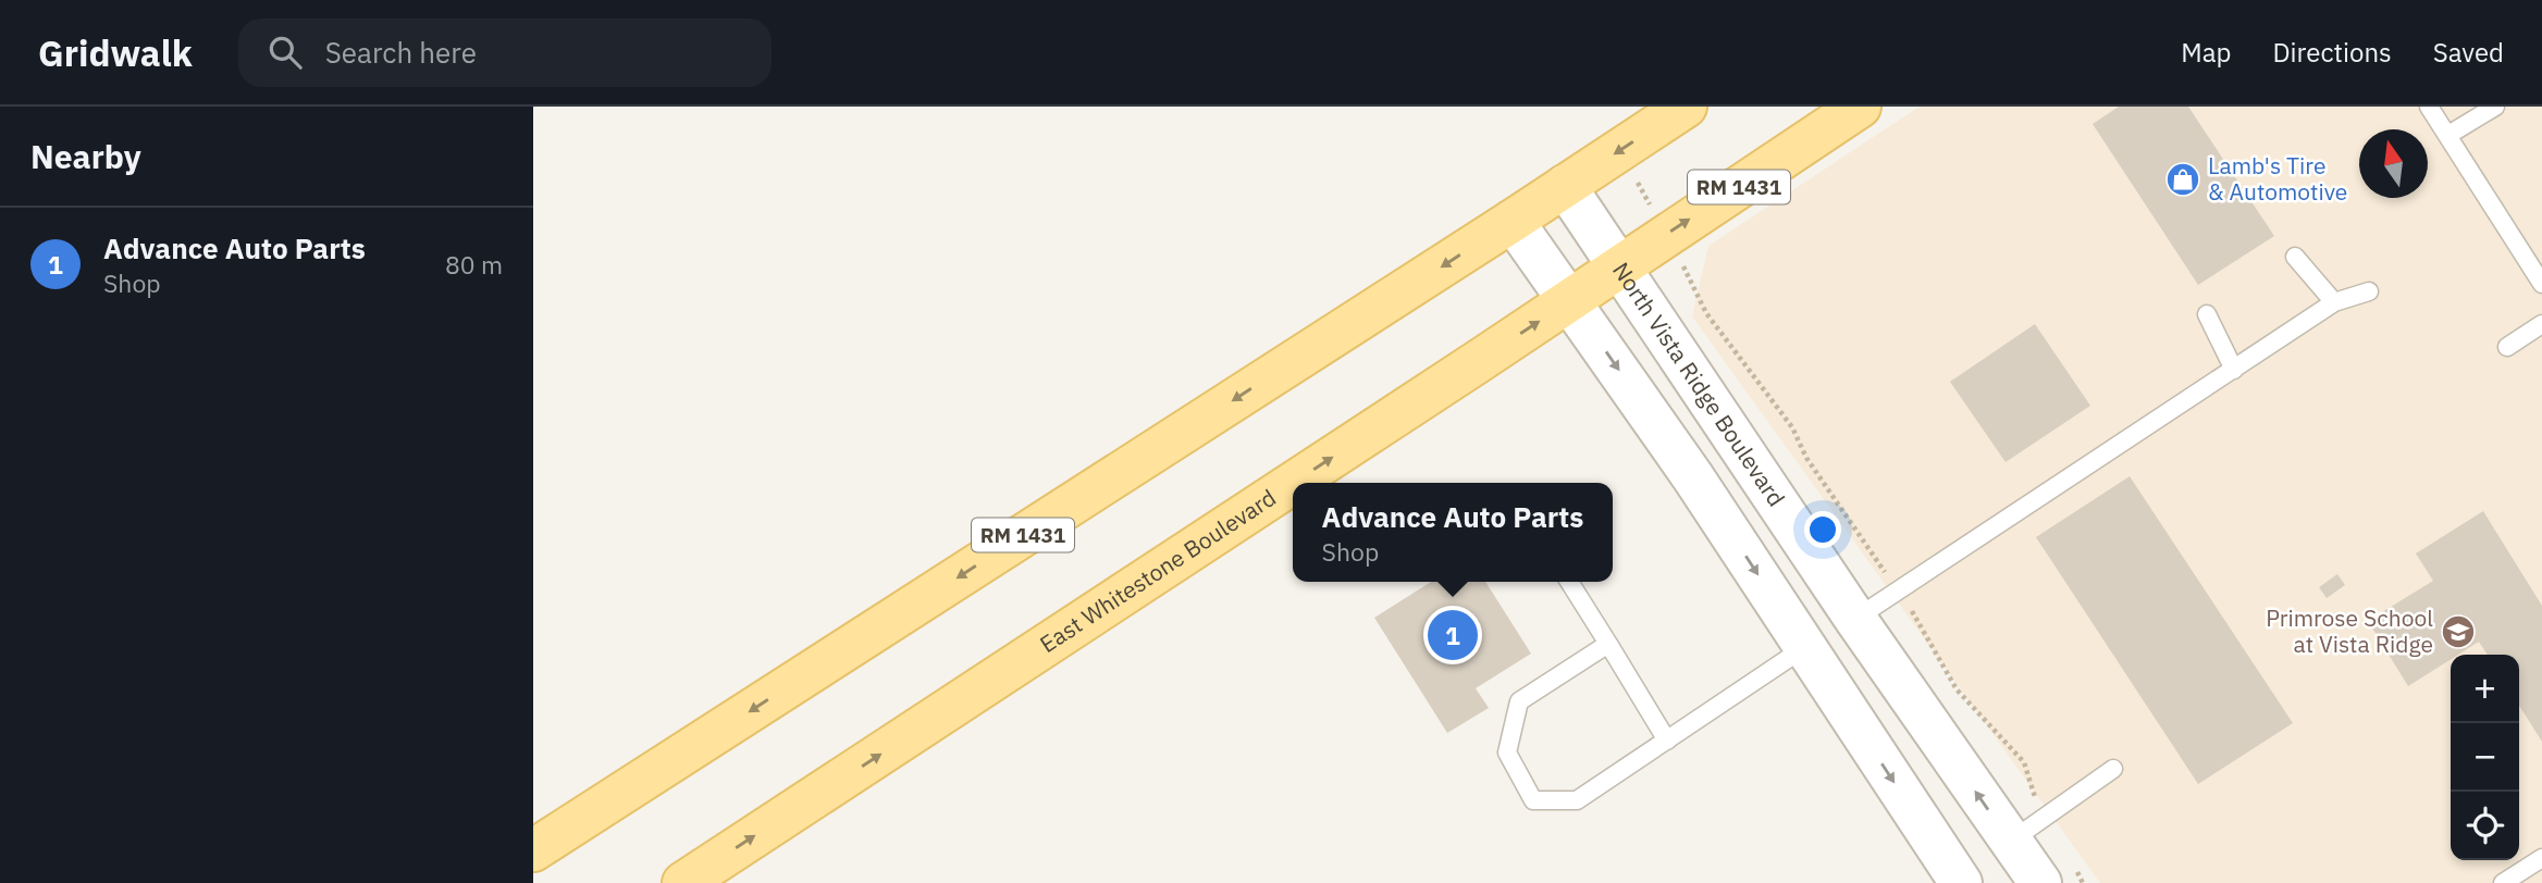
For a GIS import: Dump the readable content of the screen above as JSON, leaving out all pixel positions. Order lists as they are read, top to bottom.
{
  "streets": {
    "main road": ["RM 1431", "East Whitestone Boulevard"],
    "street": ["North Vista Ridge Boulevard"]
  },
  "crossings": [
    ["RM 1431", "North Vista Ridge Boulevard"],
    ["North Vista Ridge Boulevard", "East Whitestone Boulevard"]
  ],
  "places": {
    "shop": ["Lamb's Tire & Automotive"],
    "school or university": ["Primrose School at Vista Ridge"]
  },
  "north": "top",
  "page": {
    "header": "Gridwalk",
    "search": "Search here",
    "nav": ["Map", "Directions", "Saved"],
    "heading": "Nearby",
    "list": [
      {
        "mark": "1",
        "name": "Advance Auto Parts",
        "note": "Shop",
        "value": "80 m"
      }
    ],
    "popup": ["Advance Auto Parts", "Shop"],
    "pins": "1",
    "map_buttons": ["+", "−"]
  }
}
